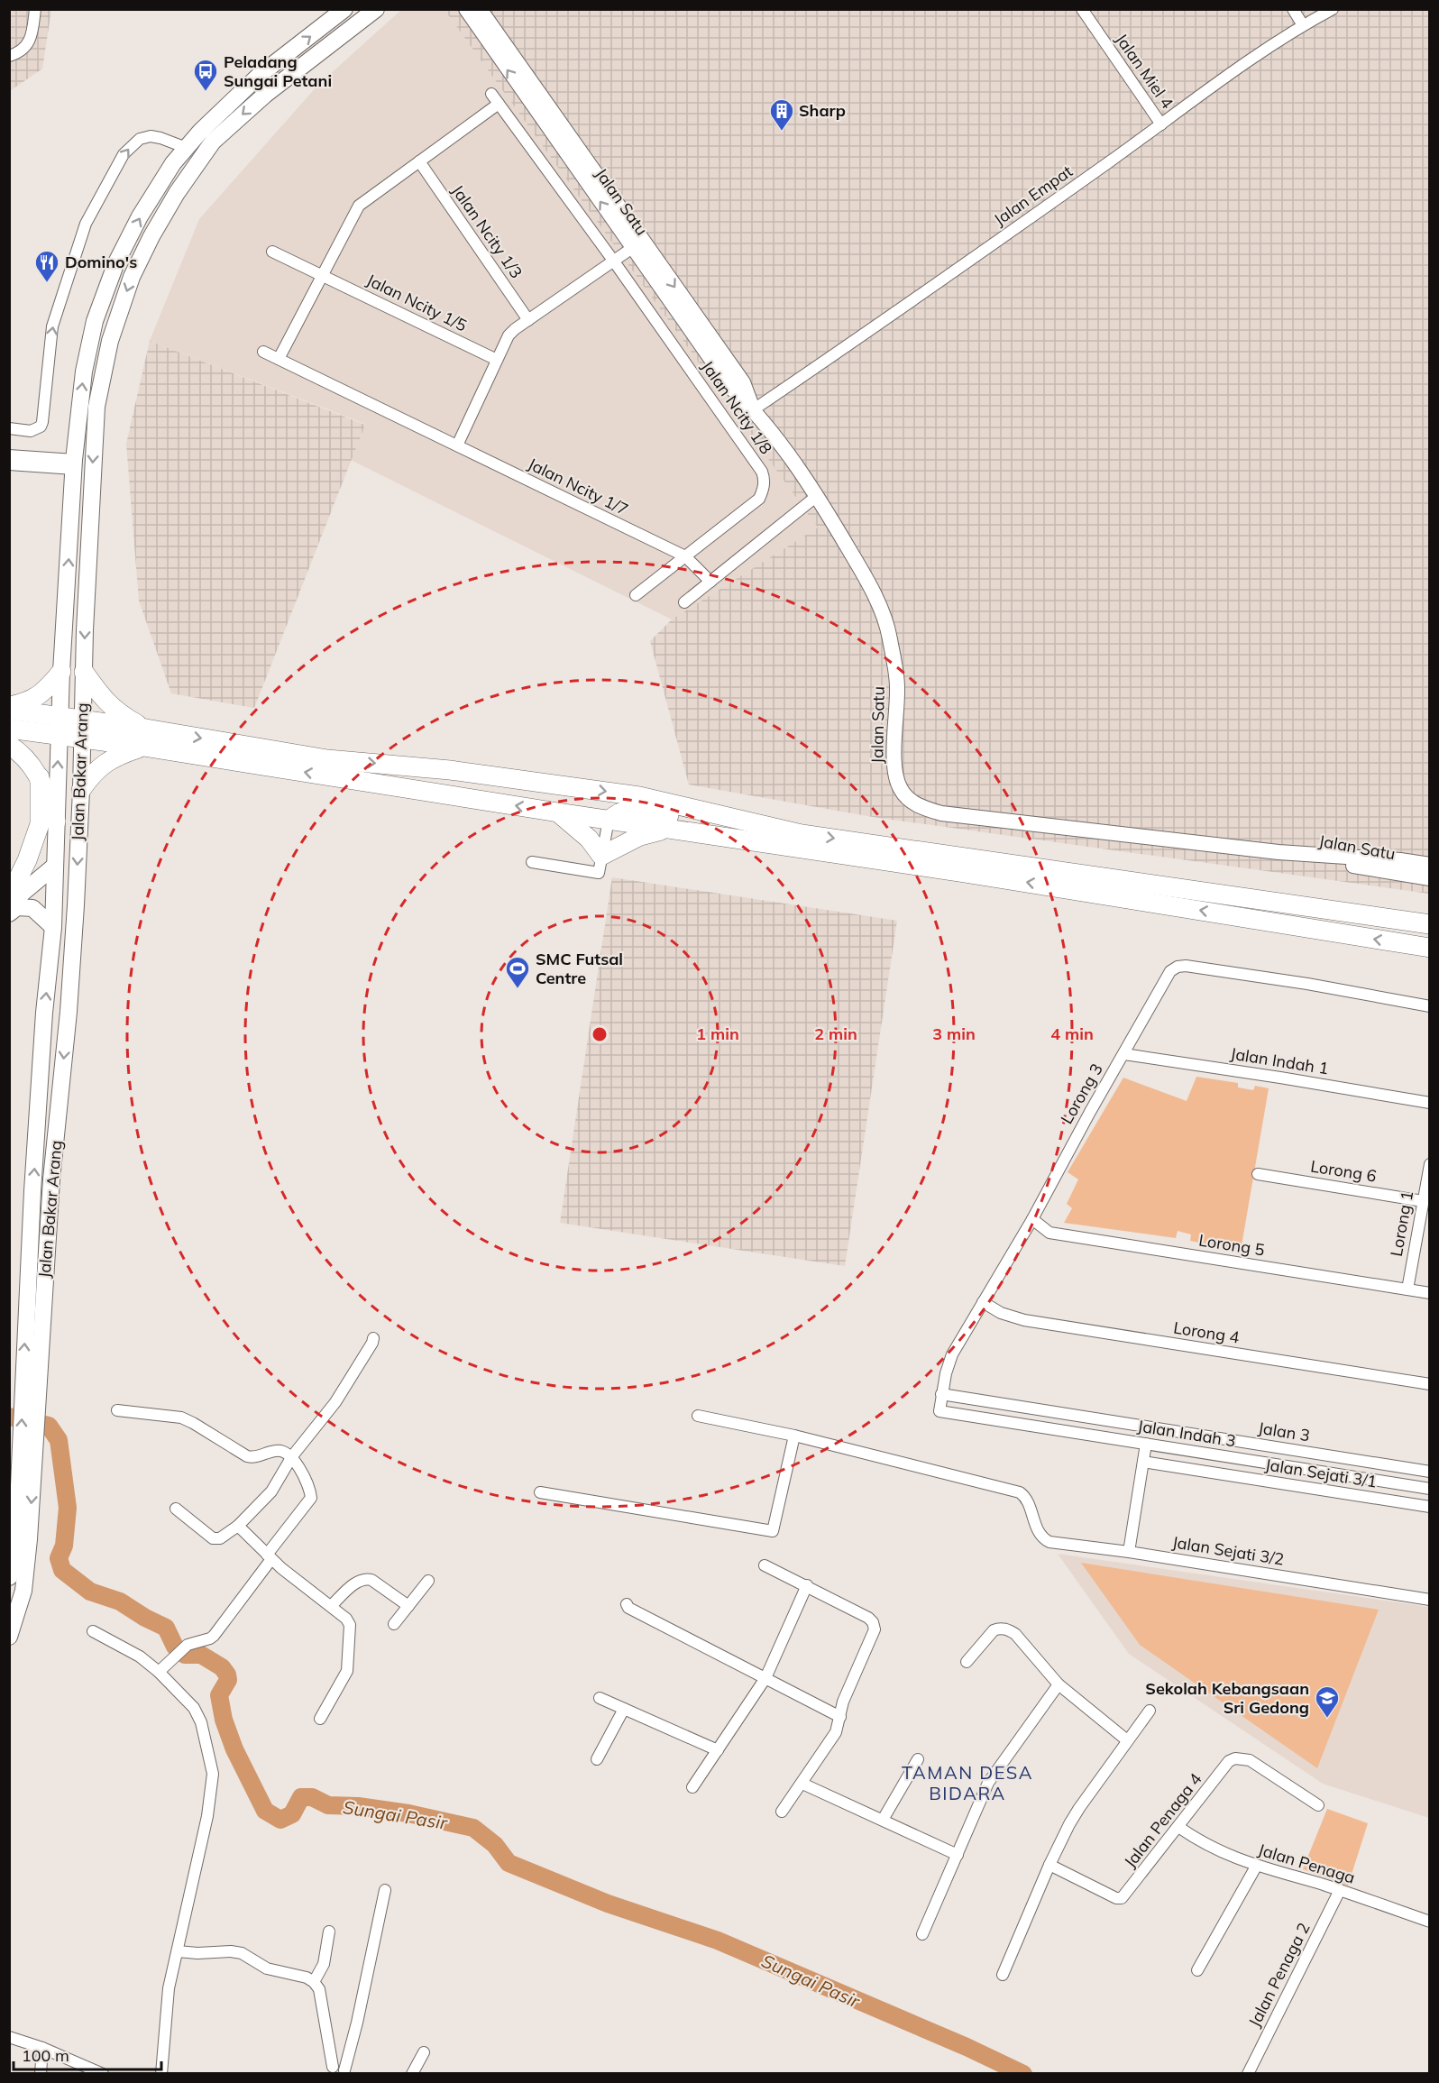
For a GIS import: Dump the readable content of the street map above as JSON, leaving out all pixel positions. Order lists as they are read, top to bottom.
{
  "streets": {
    "main road": ["Jalan Satu", "Jalan Bakar Arang"],
    "street": [
      "Jalan Miel 4",
      "Jalan Empat",
      "Jalan Ncity 1/3",
      "Jalan Ncity 1/5",
      "Jalan Ncity 1/8",
      "Jalan Ncity 1/7",
      "Jalan Indah 1",
      "Lorong 3",
      "Lorong 6",
      "Lorong 1",
      "Lorong 5",
      "Lorong 4",
      "Jalan 3",
      "Jalan Indah 3",
      "Jalan Sejati 3/1",
      "Jalan Sejati 3/2",
      "Jalan Penaga 4",
      "Jalan Penaga",
      "Jalan Penaga 2"
    ]
  },
  "crossings": [
    ["Jalan Miel 4", "Jalan Empat"],
    ["Jalan Empat", "Jalan Satu"],
    ["Jalan Ncity 1/8", "Jalan Ncity 1/7"],
    ["Jalan Indah 1", "Lorong 3"],
    ["Lorong 3", "Lorong 5"],
    ["Lorong 3", "Lorong 4"],
    ["Lorong 3", "Jalan 3"],
    ["Lorong 3", "Jalan Indah 3"],
    ["Lorong 6", "Lorong 1"],
    ["Lorong 1", "Lorong 5"],
    ["Jalan Penaga 4", "Jalan Penaga"],
    ["Jalan Penaga", "Jalan Penaga 2"]
  ],
  "districts": ["TAMAN DESA BIDARA"],
  "water": ["Sungai Pasir"],
  "places": {
    "bus stop": ["Peladang Sungai Petani"],
    "building": ["Sharp"],
    "restaurant": ["Domino's"],
    "sports": ["SMC Futsal Centre"],
    "school or university": ["Sekolah Kebangsaan Sri Gedong"]
  },
  "scale_bar": "100 m",
  "rings": [
    "1 min",
    "2 min",
    "3 min",
    "4 min"
  ]
}
